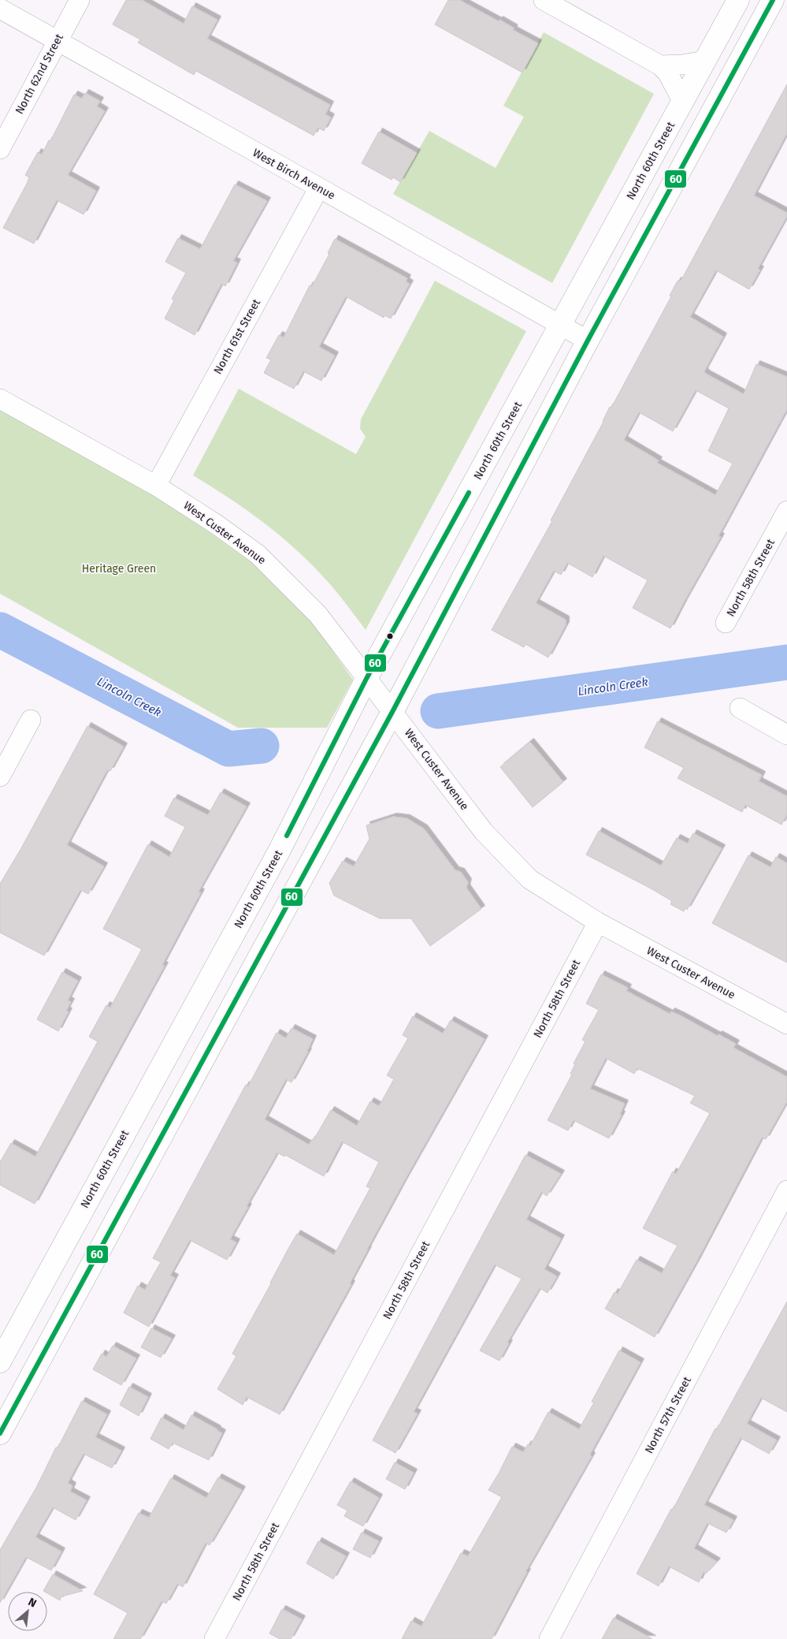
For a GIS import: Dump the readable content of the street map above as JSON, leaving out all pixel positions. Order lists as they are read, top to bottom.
{
  "streets": {
    "main road": ["North 60th Street"],
    "street": [
      "North 62nd Street",
      "West Birch Avenue",
      "North 61st Street",
      "West Custer Avenue",
      "North 58th Street",
      "North 57th Street"
    ]
  },
  "crossings": [
    ["North 62nd Street", "West Birch Avenue"],
    ["North 60th Street", "West Birch Avenue"],
    ["North 60th Street", "West Custer Avenue"],
    ["West Birch Avenue", "North 61st Street"],
    ["North 61st Street", "West Custer Avenue"],
    ["West Custer Avenue", "North 58th Street"]
  ],
  "water": ["Lincoln Creek"],
  "parks": ["Heritage Green"],
  "lines": ["transit line 60"],
  "north": "top right"
}
